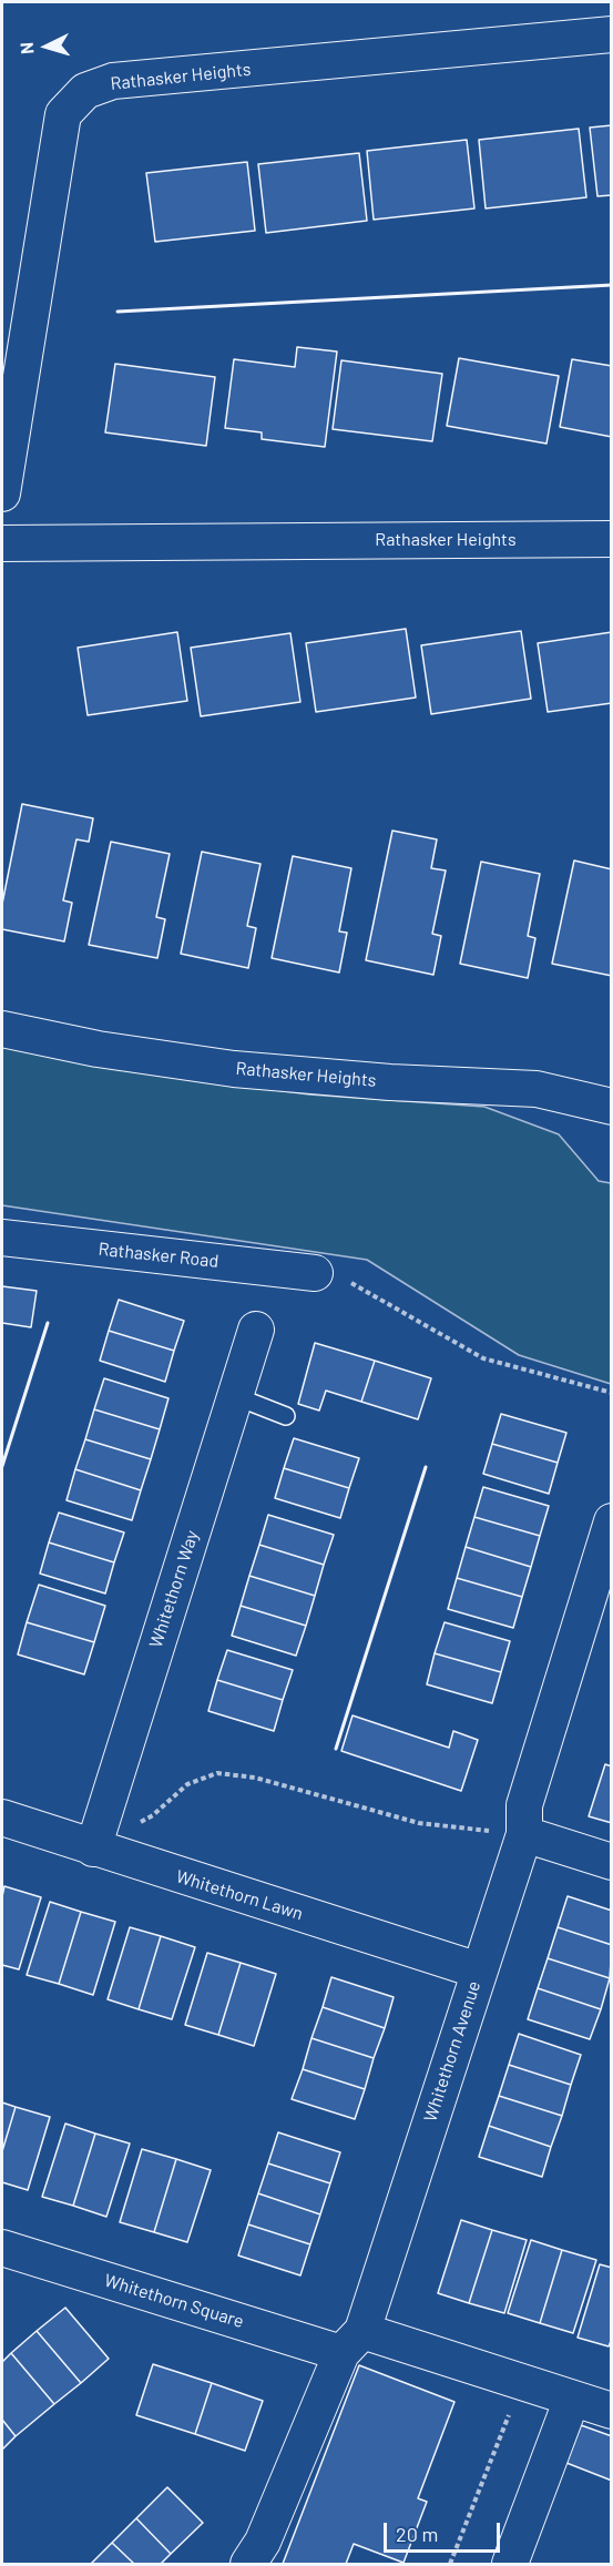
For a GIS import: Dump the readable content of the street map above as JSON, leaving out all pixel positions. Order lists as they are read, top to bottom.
{
  "streets": {
    "street": [
      "Rathasker Heights",
      "Rathasker Road",
      "Whitethorn Way",
      "Whitethorn Lawn",
      "Whitethorn Avenue",
      "Whitethorn Square"
    ]
  },
  "crossings": [
    ["Whitethorn Way", "Whitethorn Lawn"],
    ["Whitethorn Lawn", "Whitethorn Avenue"],
    ["Whitethorn Avenue", "Whitethorn Square"]
  ],
  "scale_bar": "20 m",
  "north": "left"
}
